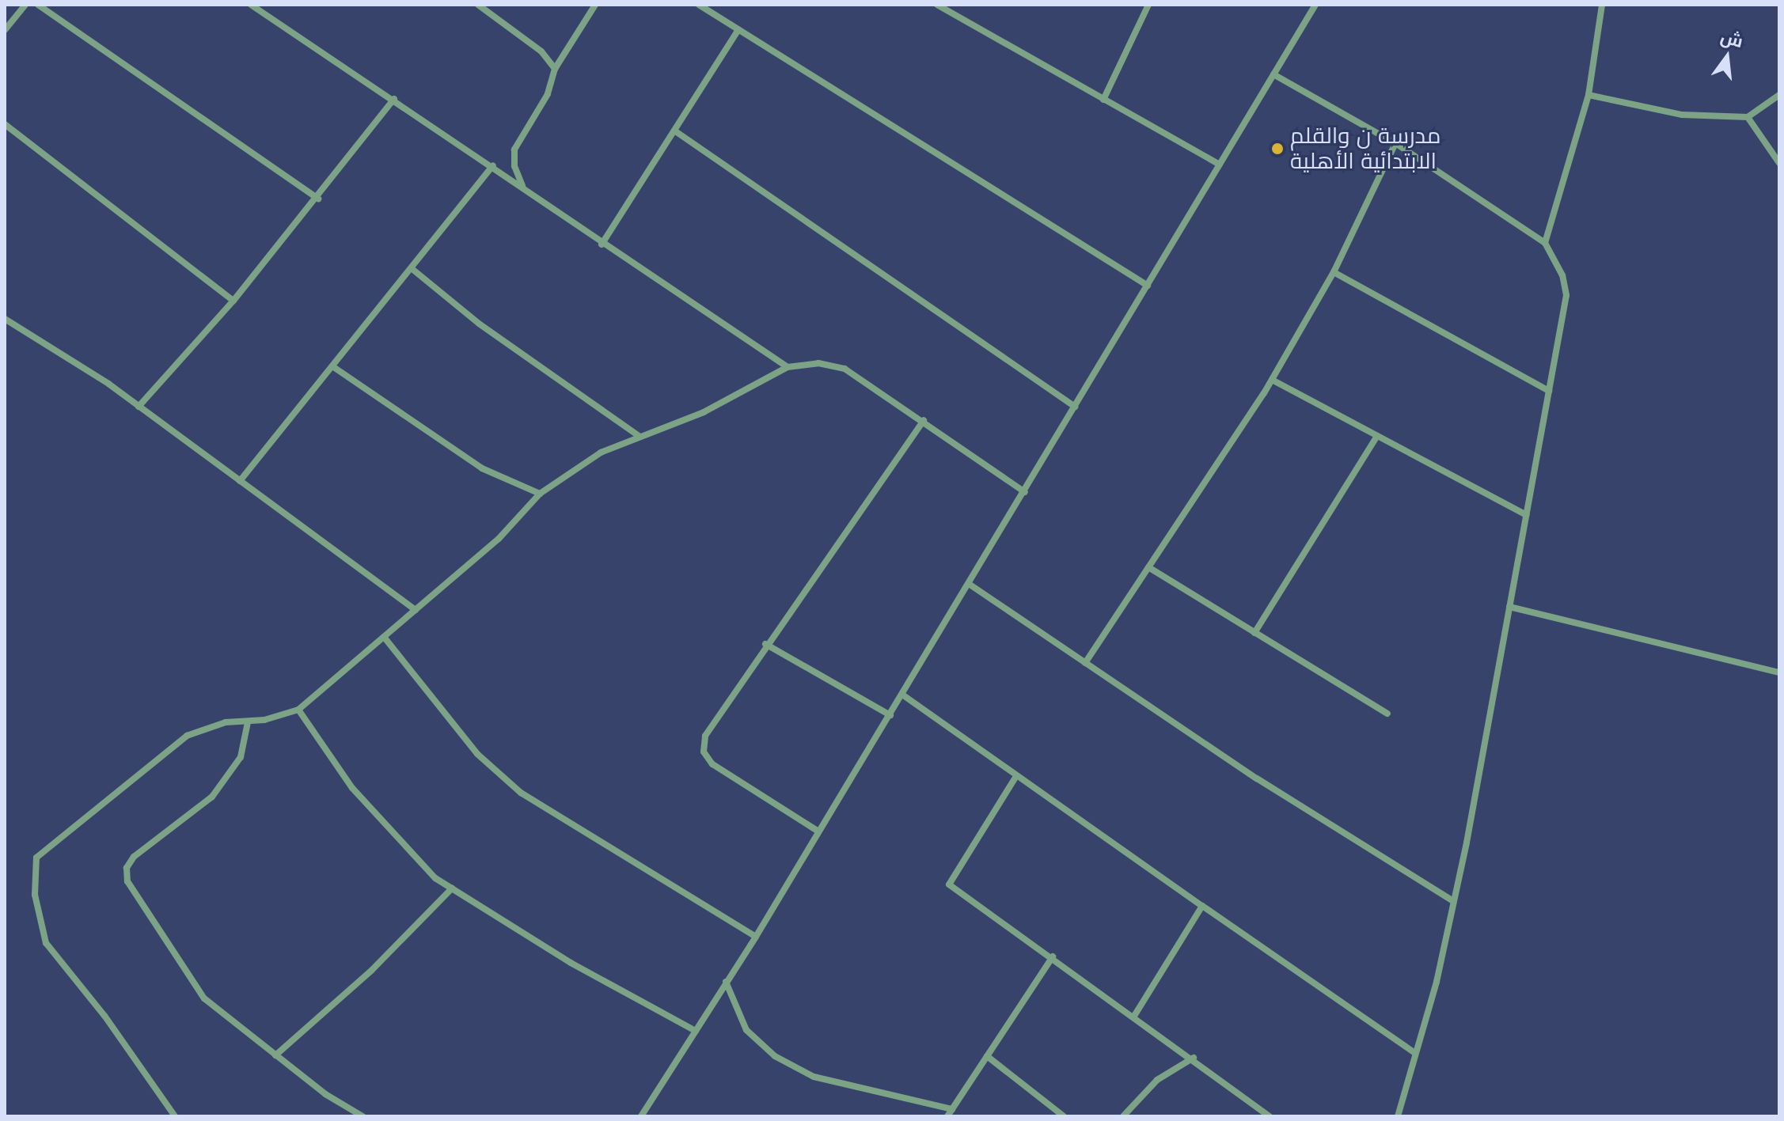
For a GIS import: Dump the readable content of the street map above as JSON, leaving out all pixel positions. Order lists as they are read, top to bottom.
{
  "places": ["مدرسة ن والقلم الابتدائية الأهلية"],
  "north": "top"
}
